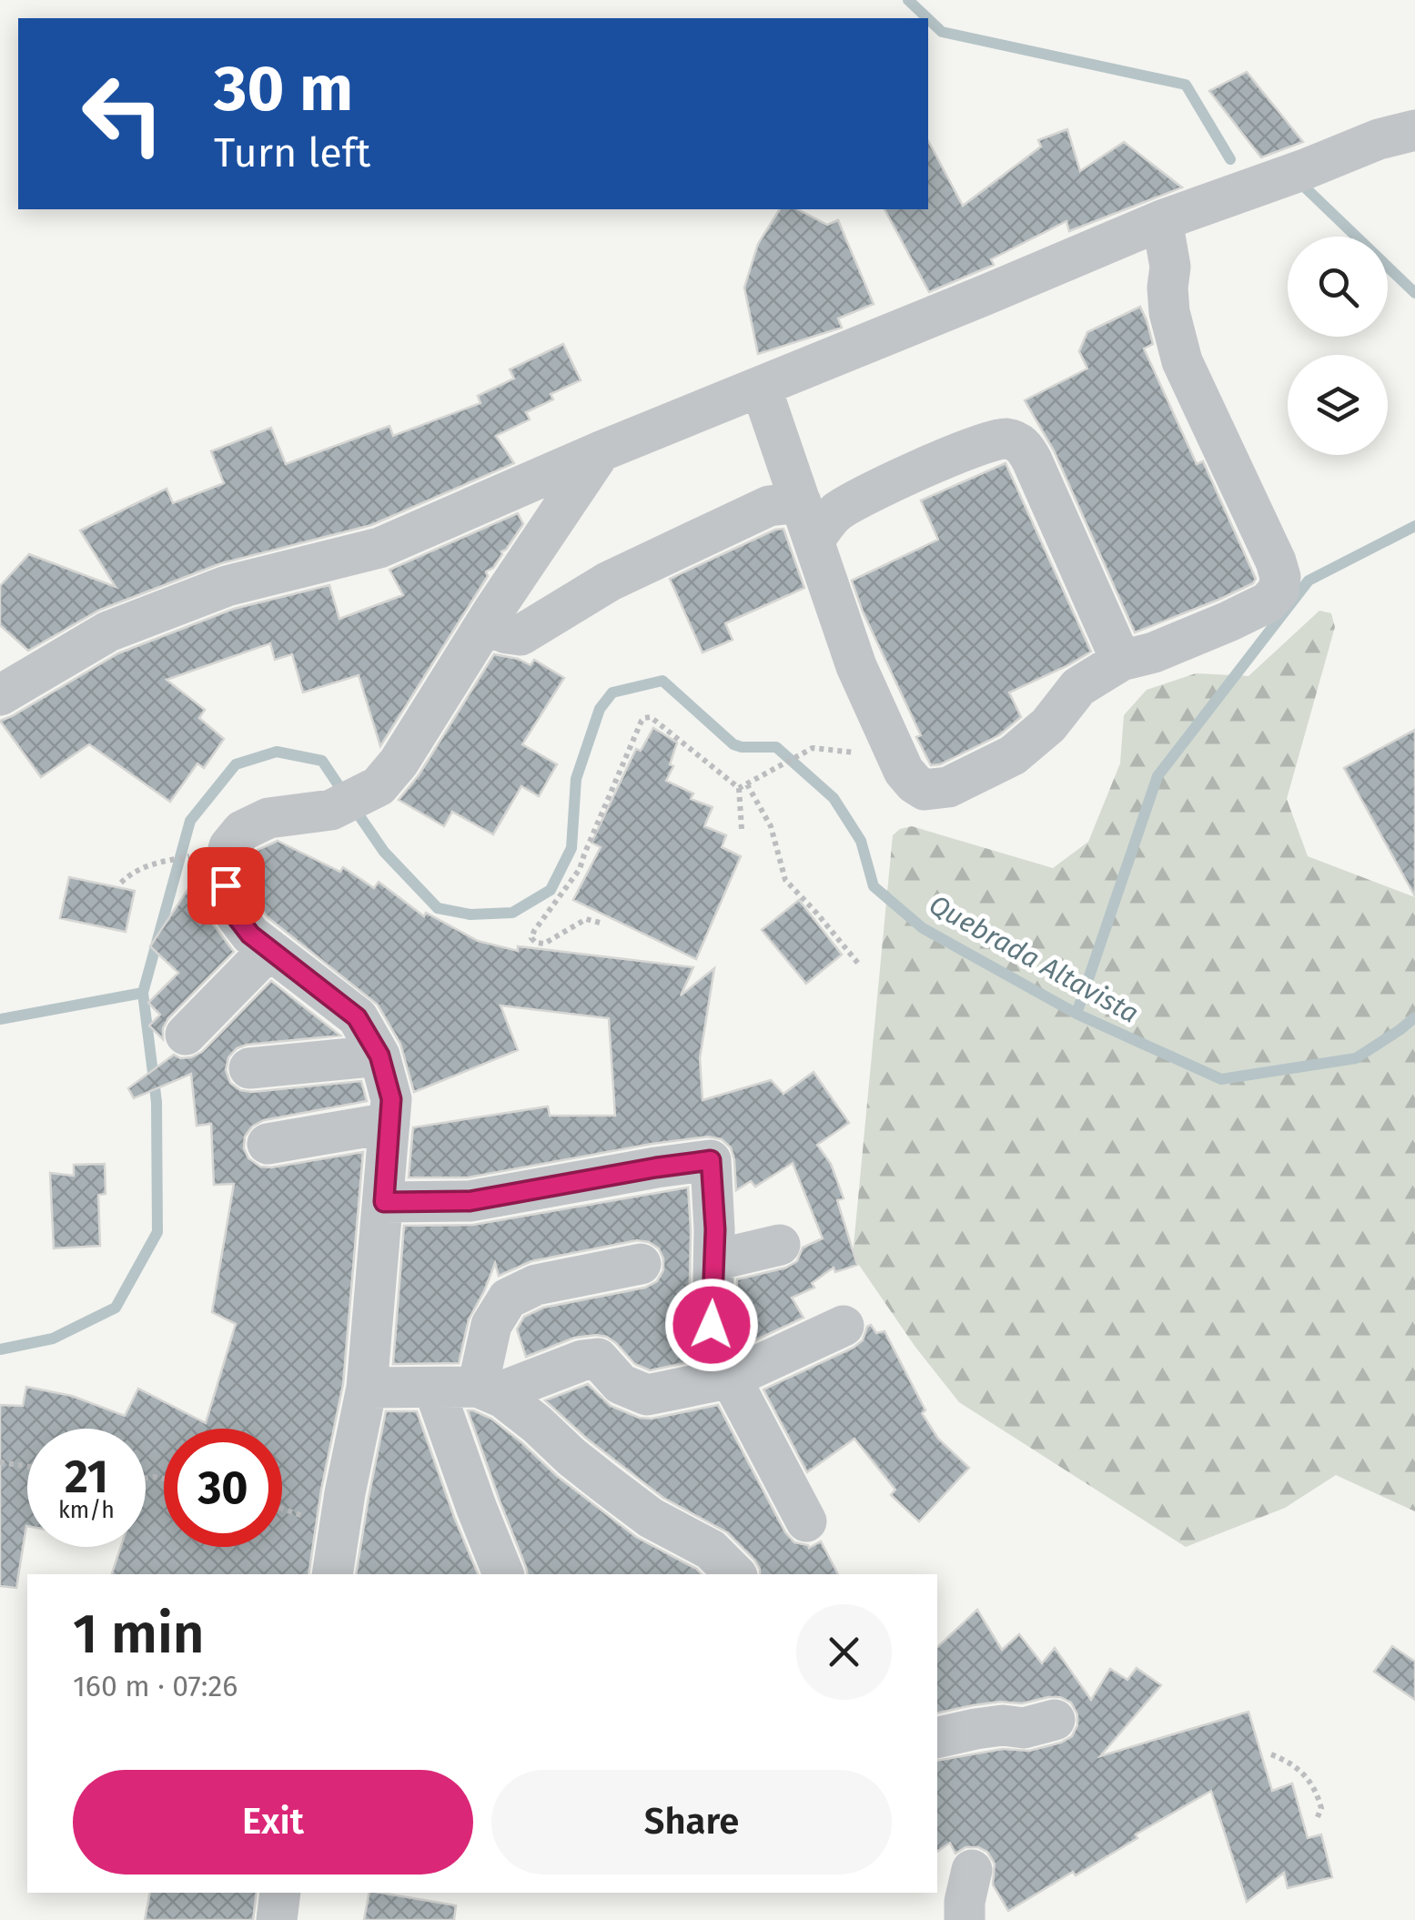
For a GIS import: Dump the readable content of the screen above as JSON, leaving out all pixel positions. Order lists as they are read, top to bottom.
{
  "water": ["Quebrada Altavista"],
  "page": {
    "turn": ["30 m", "Turn left"],
    "speed": "21 km/h",
    "limit": "30",
    "heading": ["1 min", "160 m · 07:26"],
    "buttons": ["Exit", "Share"]
  }
}
